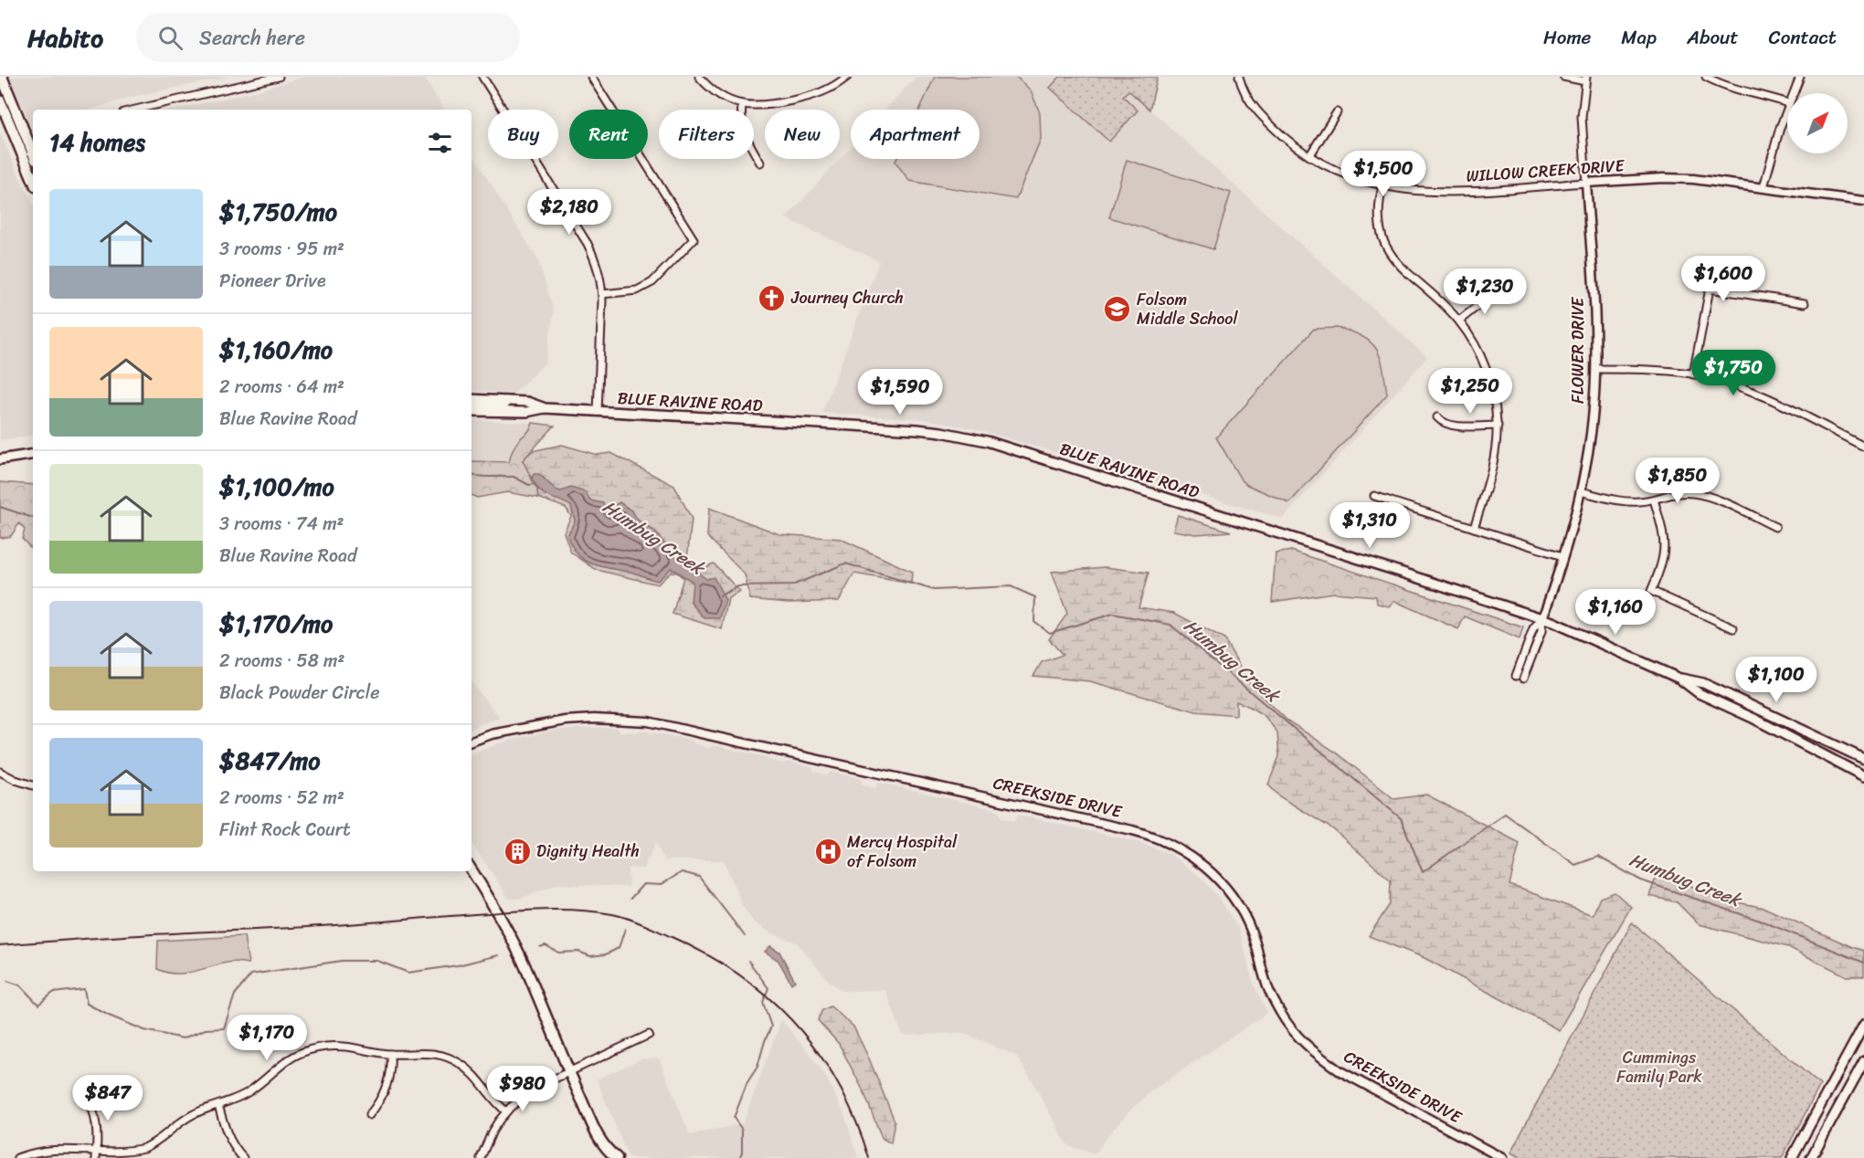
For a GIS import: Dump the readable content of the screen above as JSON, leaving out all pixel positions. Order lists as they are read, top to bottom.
{
  "streets": {
    "main road": ["BLUE RAVINE ROAD"],
    "street": ["WILLOW CREEK DRIVE", "FLOWER DRIVE", "CREEKSIDE DRIVE"]
  },
  "crossings": [
    ["WILLOW CREEK DRIVE", "FLOWER DRIVE"],
    ["FLOWER DRIVE", "BLUE RAVINE ROAD"]
  ],
  "water": ["Humbug Creek"],
  "parks": ["Cummings Family Park"],
  "places": {
    "church": ["Journey Church"],
    "school or university": ["Folsom Middle School"],
    "building": ["Dignity Health"],
    "hospital": ["Mercy Hospital of Folsom"]
  },
  "north": "top right",
  "page": {
    "header": "Habito",
    "search": "Search here",
    "nav": [
      "Home",
      "Map",
      "About",
      "Contact"
    ],
    "chip": [
      "Buy",
      "Rent",
      "Filters",
      "New",
      "Apartment"
    ],
    "heading": "14 homes",
    "price": [
      "$1,500",
      "$2,180",
      "$1,600",
      "$1,230",
      "$1,750",
      "$1,250",
      "$1,590",
      "$1,850",
      "$1,310",
      "$1,160",
      "$1,100",
      "$1,170",
      "$980",
      "$847"
    ],
    "list": [
      {
        "name": "$1,750/mo",
        "note": "3 rooms · 95 m² · Pioneer Drive"
      },
      {
        "name": "$1,160/mo",
        "note": "2 rooms · 64 m² · Blue Ravine Road"
      },
      {
        "name": "$1,100/mo",
        "note": "3 rooms · 74 m² · Blue Ravine Road"
      },
      {
        "name": "$1,170/mo",
        "note": "2 rooms · 58 m² · Black Powder Circle"
      },
      {
        "name": "$847/mo",
        "note": "2 rooms · 52 m² · Flint Rock Court"
      }
    ]
  }
}
